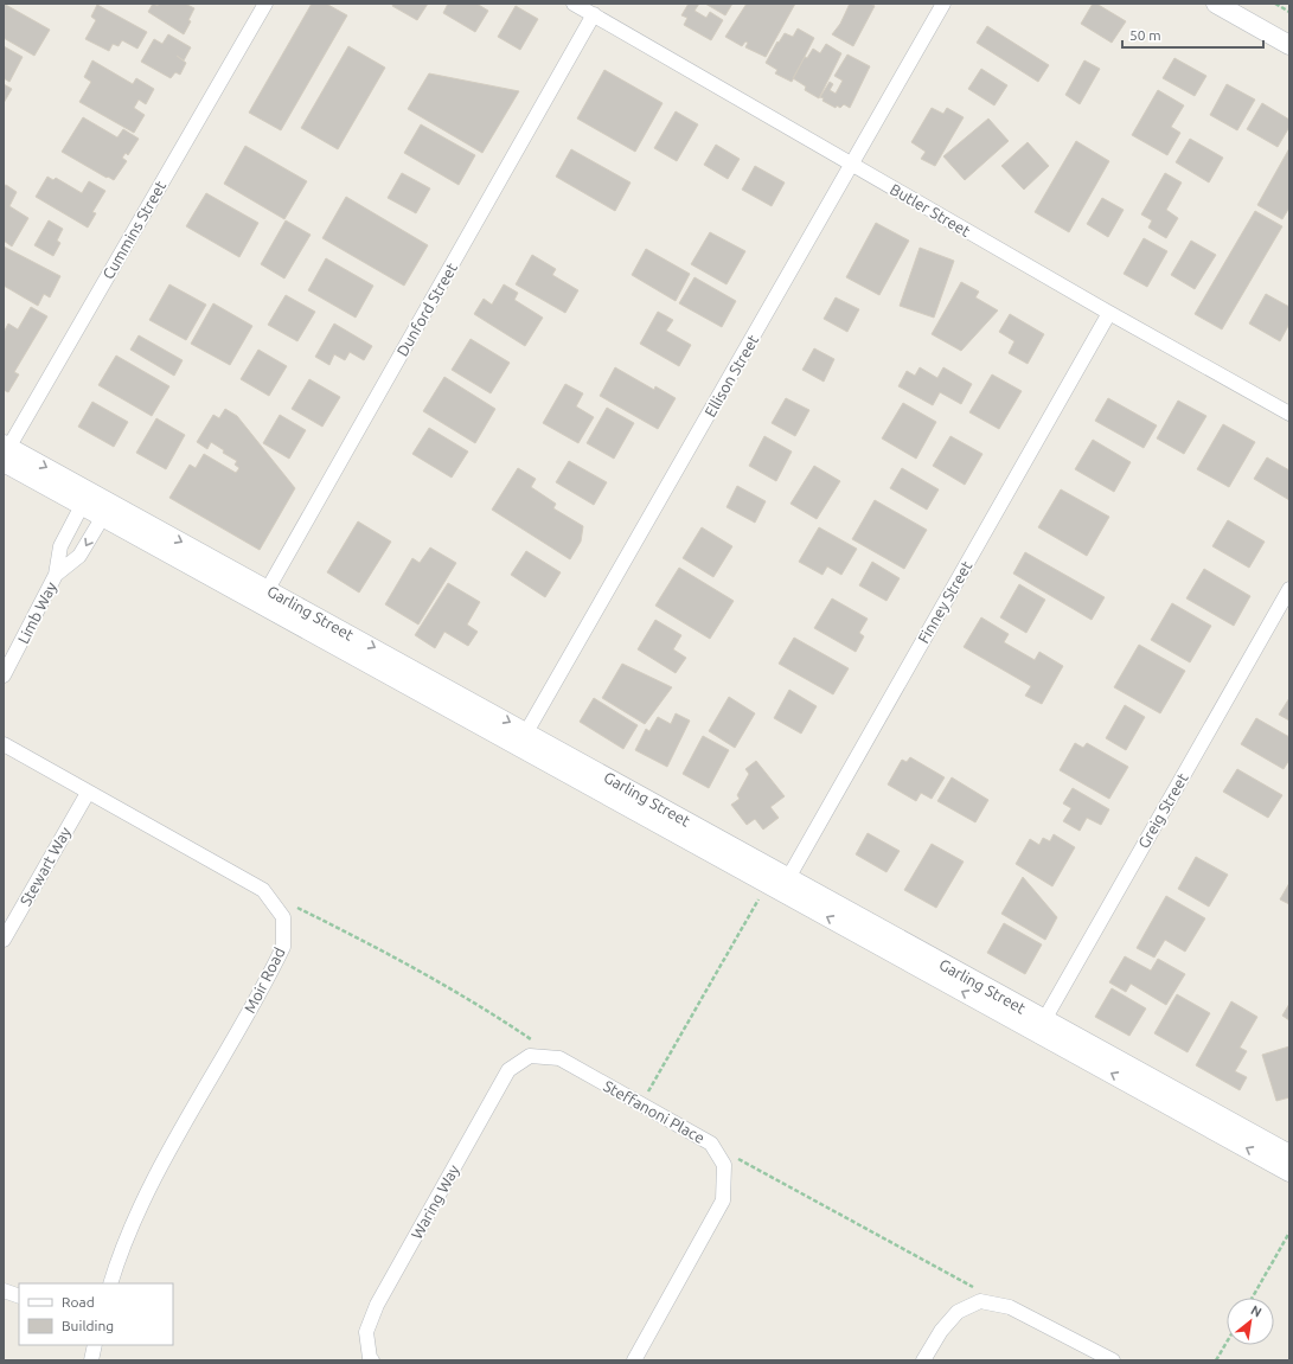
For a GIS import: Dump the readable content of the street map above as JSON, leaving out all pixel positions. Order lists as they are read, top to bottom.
{
  "streets": {
    "street": [
      "Butler Street",
      "Cummins Street",
      "Dunford Street",
      "Ellison Street",
      "Finney Street",
      "Limb Way",
      "Garling Street",
      "Greig Street",
      "Stewart Way",
      "Moir Road",
      "Steffanoni Place",
      "Waring Way"
    ]
  },
  "crossings": [
    ["Butler Street", "Dunford Street"],
    ["Butler Street", "Ellison Street"],
    ["Butler Street", "Finney Street"],
    ["Cummins Street", "Garling Street"],
    ["Dunford Street", "Garling Street"],
    ["Ellison Street", "Garling Street"],
    ["Finney Street", "Garling Street"],
    ["Limb Way", "Garling Street"],
    ["Garling Street", "Greig Street"],
    ["Stewart Way", "Moir Road"],
    ["Steffanoni Place", "Waring Way"]
  ],
  "legend": ["Road", "Building"],
  "scale_bar": "50 m",
  "north": "top right"
}
